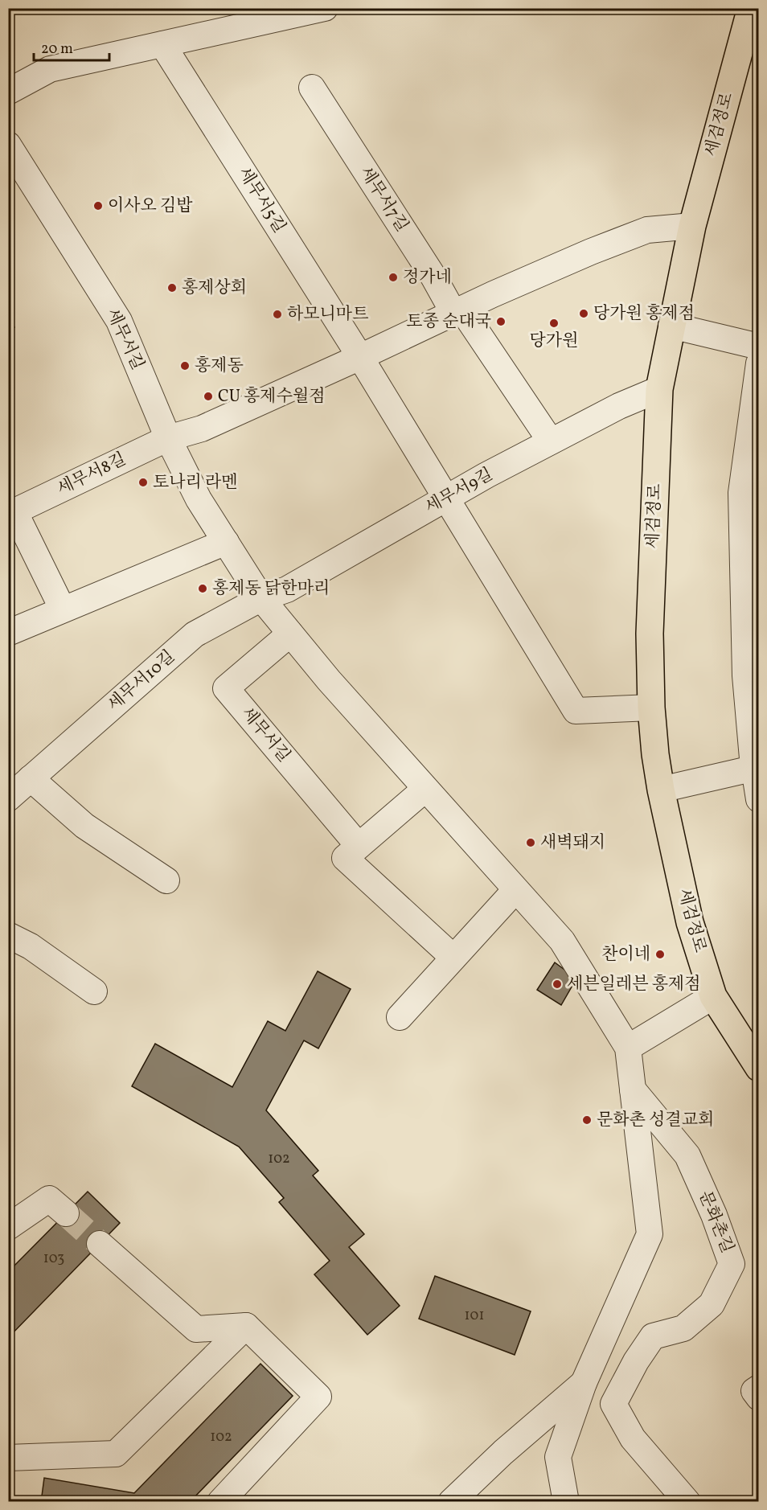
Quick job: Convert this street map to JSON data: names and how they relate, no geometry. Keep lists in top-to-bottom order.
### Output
{
  "streets": {
    "main road": ["세검정로"],
    "street": [
      "세무서7길",
      "세무서5길",
      "세무서길",
      "세무서8길",
      "세무서9길",
      "세무서10길",
      "문화촌길"
    ]
  },
  "crossings": [
    ["세검정로", "세무서9길"],
    ["세무서7길", "세무서9길"],
    ["세무서길", "세무서8길"],
    ["세무서길", "세무서9길"],
    ["세무서길", "세무서10길"],
    ["세무서9길", "세무서10길"]
  ],
  "places": [
    "이사오 김밥",
    "정가네",
    "홍제상회",
    "당가원 홍제점",
    "하모니마트",
    "토종 순대국",
    "당가원",
    "홍제동",
    "CU 홍제수월점",
    "토나리 라멘",
    "홍제동 닭한마리",
    "새벽돼지",
    "찬이네",
    "세븐일레븐 홍제점",
    "문화촌 성결교회"
  ],
  "house_numbers": [
    "102",
    "103",
    "101",
    "102"
  ],
  "scale_bar": "20 m"
}
